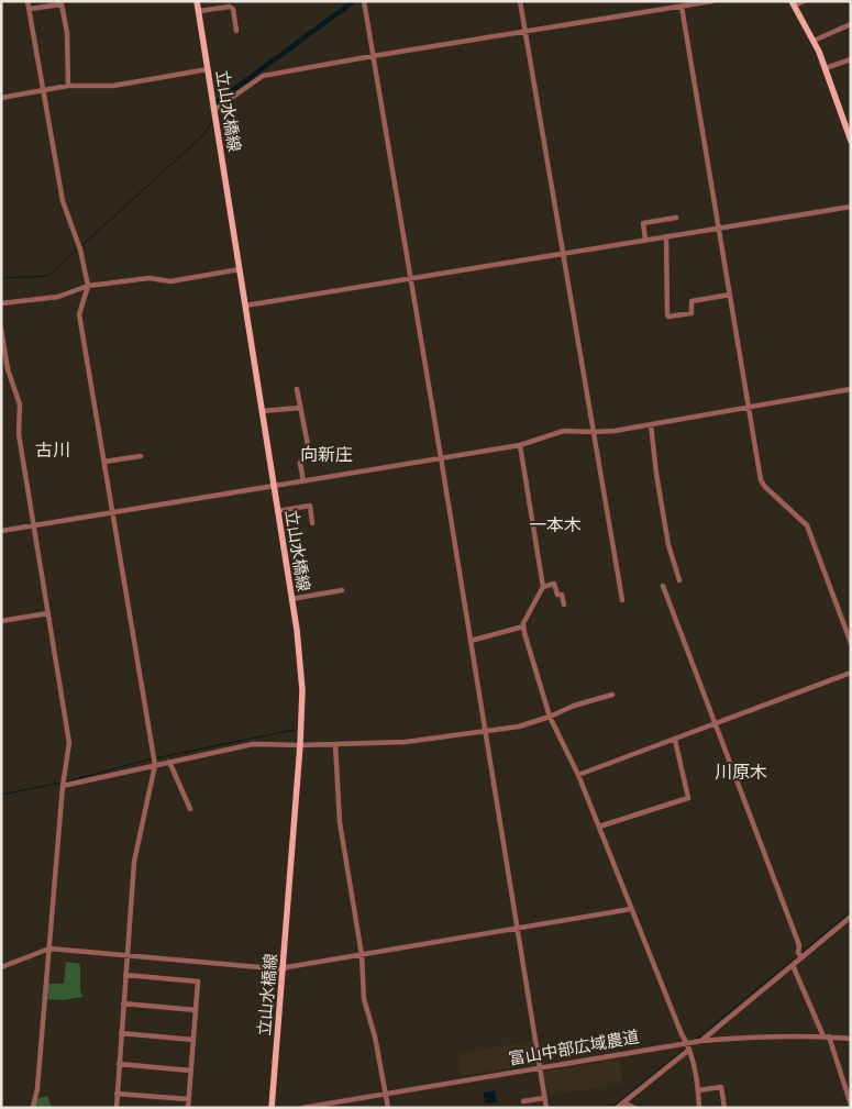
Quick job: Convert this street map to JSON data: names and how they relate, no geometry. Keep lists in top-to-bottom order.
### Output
{
  "streets": {
    "main road": ["立山水橋線"],
    "street": ["富山中部広域農道"]
  },
  "districts": [
    "古川",
    "向新庄",
    "一本木",
    "川原木"
  ]
}
